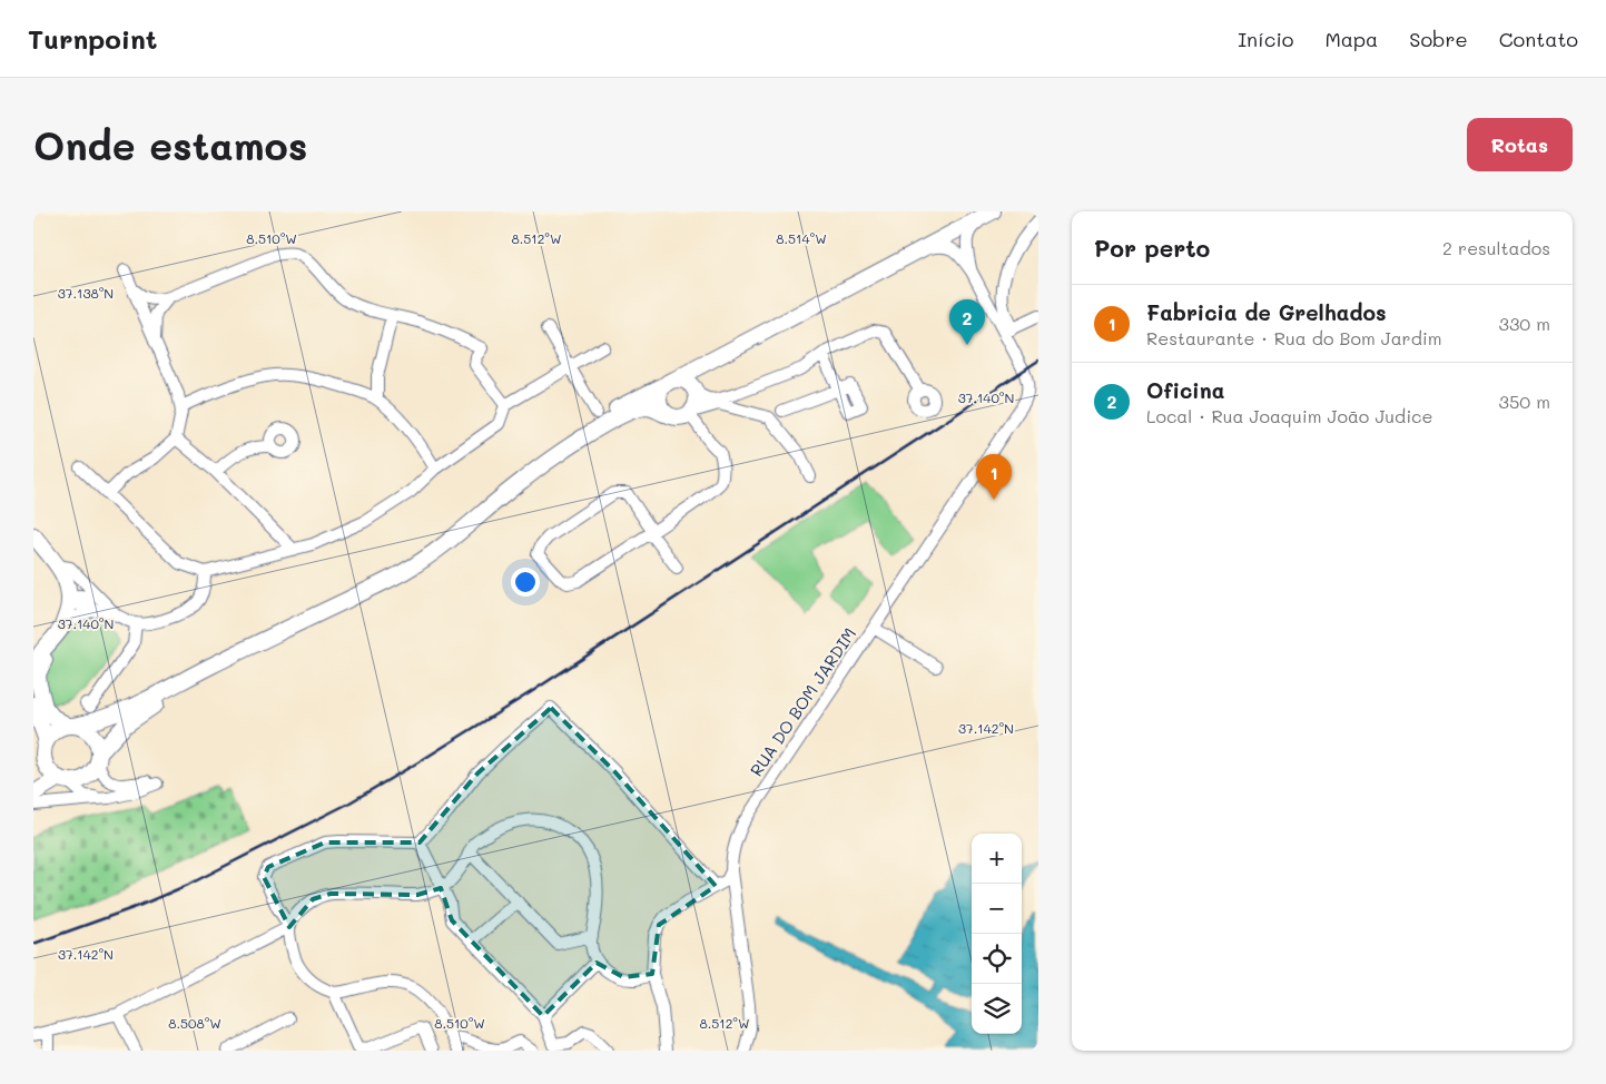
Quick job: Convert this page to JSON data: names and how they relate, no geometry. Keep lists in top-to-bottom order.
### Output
{
  "streets": {
    "street": ["RUA DO BOM JARDIM"]
  },
  "page": {
    "header": "Turnpoint",
    "nav": [
      "Início",
      "Mapa",
      "Sobre",
      "Contato"
    ],
    "buttons": "Rotas",
    "title": "Onde estamos",
    "heading": ["Por perto", "2 resultados"],
    "list": [
      {
        "mark": "1",
        "name": "Fabricia de Grelhados",
        "note": "Restaurante · Rua do Bom Jardim",
        "value": "330 m"
      },
      {
        "mark": "2",
        "name": "Oficina",
        "note": "Local · Rua Joaquim João Judice",
        "value": "350 m"
      }
    ],
    "pins": ["2", "1"],
    "map_buttons": ["+", "−"]
  },
  "coordinates": [
    "8.510°W",
    "8.512°W",
    "8.514°W",
    "37.138°N",
    "37.140°N",
    "37.142°N",
    "8.508°W"
  ]
}
